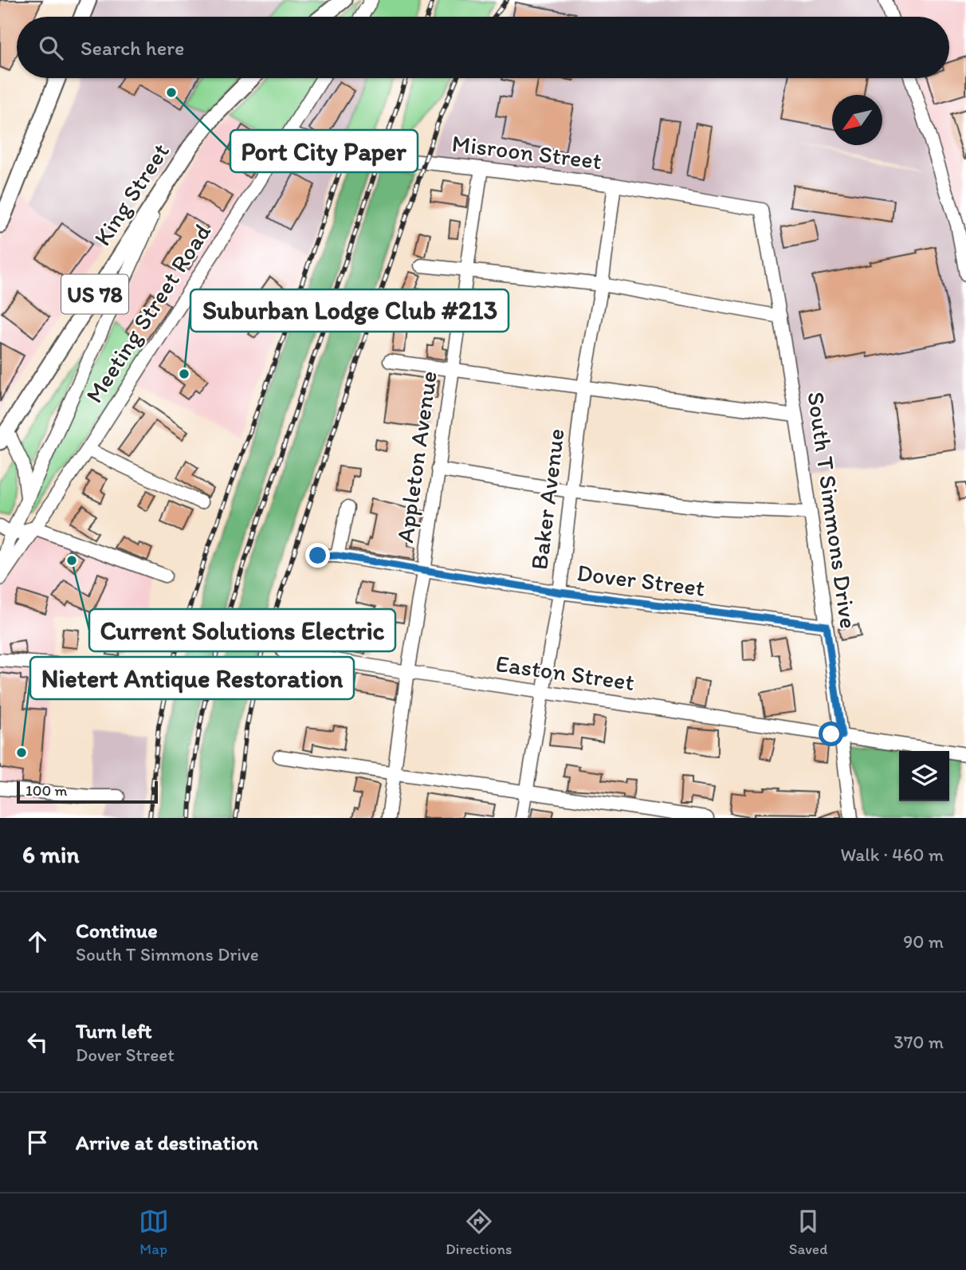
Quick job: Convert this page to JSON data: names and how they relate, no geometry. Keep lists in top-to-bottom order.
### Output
{
  "streets": {
    "main road": ["King Street", "US 78"],
    "street": [
      "Misroon Street",
      "Meeting Street Road",
      "Appleton Avenue",
      "Baker Avenue",
      "South T Simmons Drive",
      "Dover Street",
      "Easton Street"
    ]
  },
  "crossings": [
    ["Misroon Street", "Meeting Street Road"],
    ["Misroon Street", "Appleton Avenue"],
    ["Misroon Street", "Baker Avenue"],
    ["Misroon Street", "South T Simmons Drive"],
    ["King Street", "Meeting Street Road"],
    ["Appleton Avenue", "Dover Street"],
    ["Appleton Avenue", "Easton Street"],
    ["Baker Avenue", "Dover Street"],
    ["Baker Avenue", "Easton Street"],
    ["South T Simmons Drive", "Dover Street"],
    ["South T Simmons Drive", "Easton Street"]
  ],
  "places": [
    "Port City Paper",
    "Suburban Lodge Club #213",
    "Current Solutions Electric",
    "Nietert Antique Restoration"
  ],
  "scale_bar": "100 m",
  "north": "bottom left",
  "page": {
    "search": "Search here",
    "scale": "100 m",
    "heading": ["6 min", "Walk · 460 m"],
    "list": [
      ["Continue", "South T Simmons Drive", "90 m"],
      ["Turn left", "Dover Street", "370 m"],
      "Arrive at destination"
    ],
    "nav": ["Map", "Directions", "Saved"]
  }
}
